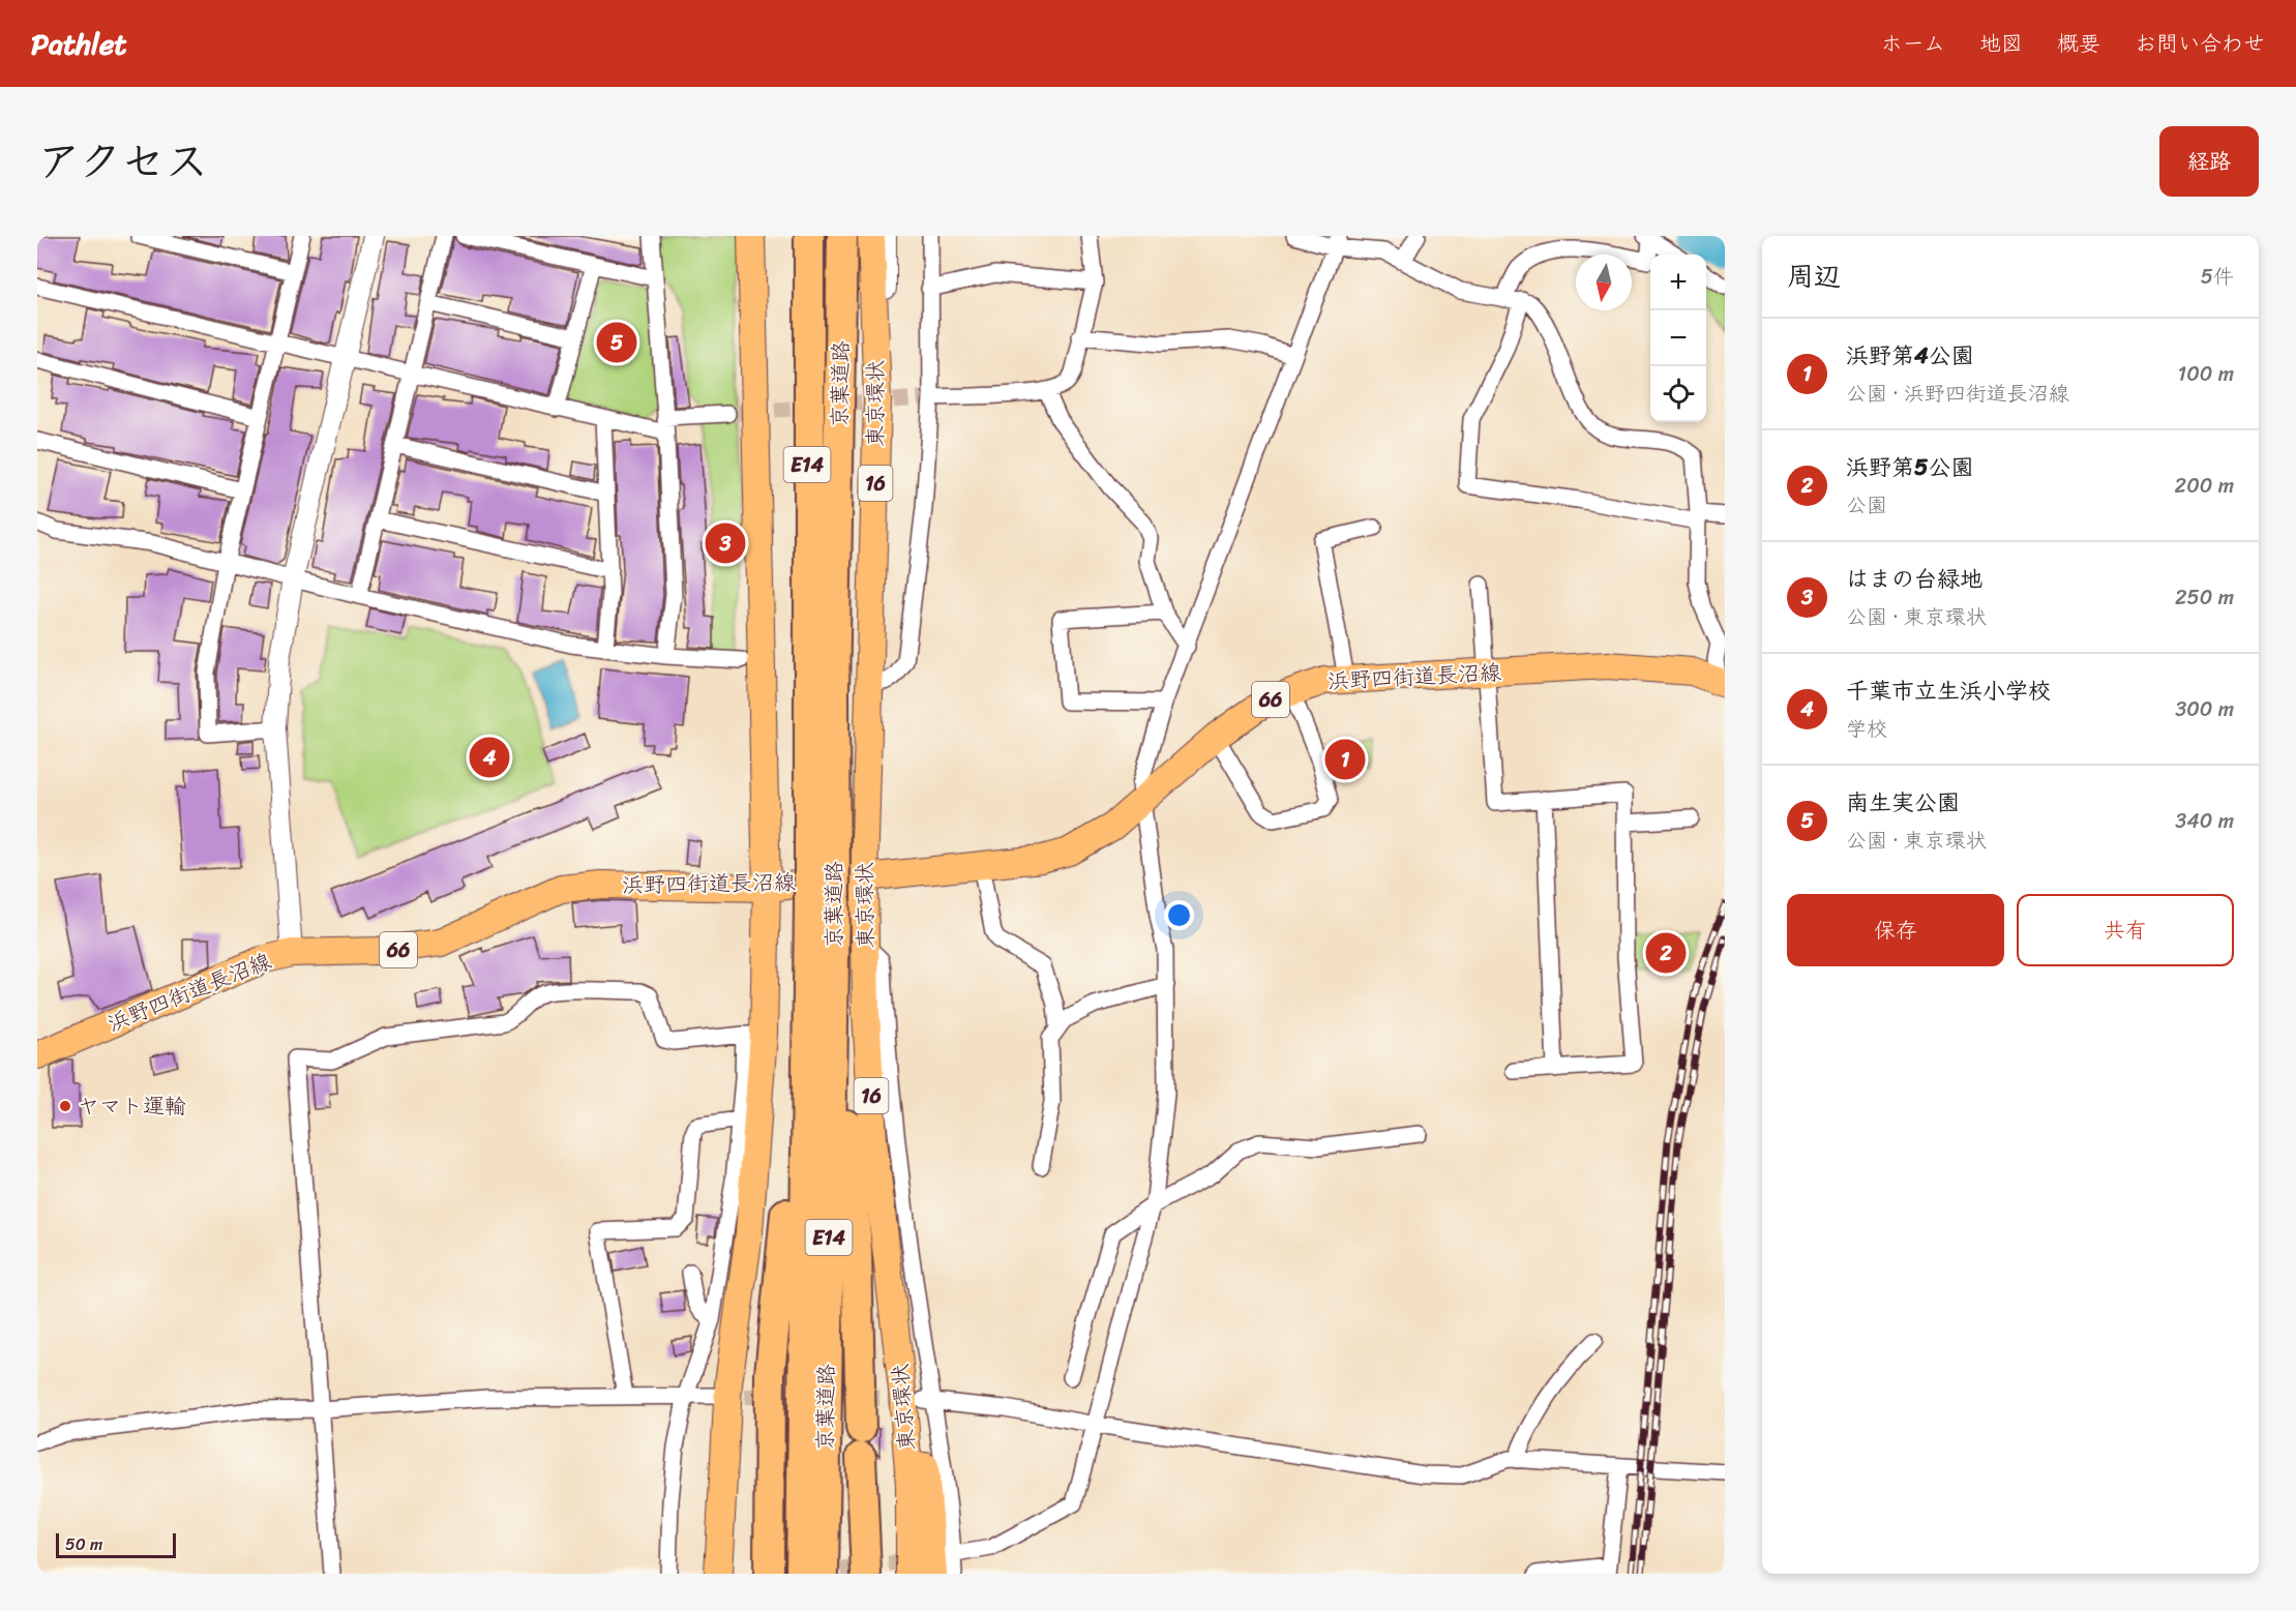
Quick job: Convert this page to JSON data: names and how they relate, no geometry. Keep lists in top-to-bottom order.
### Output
{
  "streets": {
    "highway": ["京葉道路", "E14"],
    "main road": [
      "東京環状",
      "16",
      "浜野四街道長沼線",
      "66"
    ]
  },
  "crossings": [
    ["東京環状", "浜野四街道長沼線"]
  ],
  "places": ["ヤマト運輸"],
  "scale_bar": "50 m",
  "north": "bottom",
  "page": {
    "header": "Pathlet",
    "nav": [
      "ホーム",
      "地図",
      "概要",
      "お問い合わせ"
    ],
    "title": "アクセス",
    "buttons": [
      "経路",
      ["保存", "共有"]
    ],
    "heading": ["周辺", "5件"],
    "map_buttons": ["+", "−"],
    "list": [
      {
        "mark": "1",
        "name": "浜野第4公園",
        "note": "公園 · 浜野四街道長沼線",
        "value": "100 m"
      },
      {
        "mark": "2",
        "name": "浜野第5公園",
        "note": "公園",
        "value": "200 m"
      },
      {
        "mark": "3",
        "name": "はまの台緑地",
        "note": "公園 · 東京環状",
        "value": "250 m"
      },
      {
        "mark": "4",
        "name": "千葉市立生浜小学校",
        "note": "学校",
        "value": "300 m"
      },
      {
        "mark": "5",
        "name": "南生実公園",
        "note": "公園 · 東京環状",
        "value": "340 m"
      }
    ],
    "pins": [
      "5",
      "3",
      "4",
      "1",
      "2"
    ],
    "scale": "50 m"
  }
}
